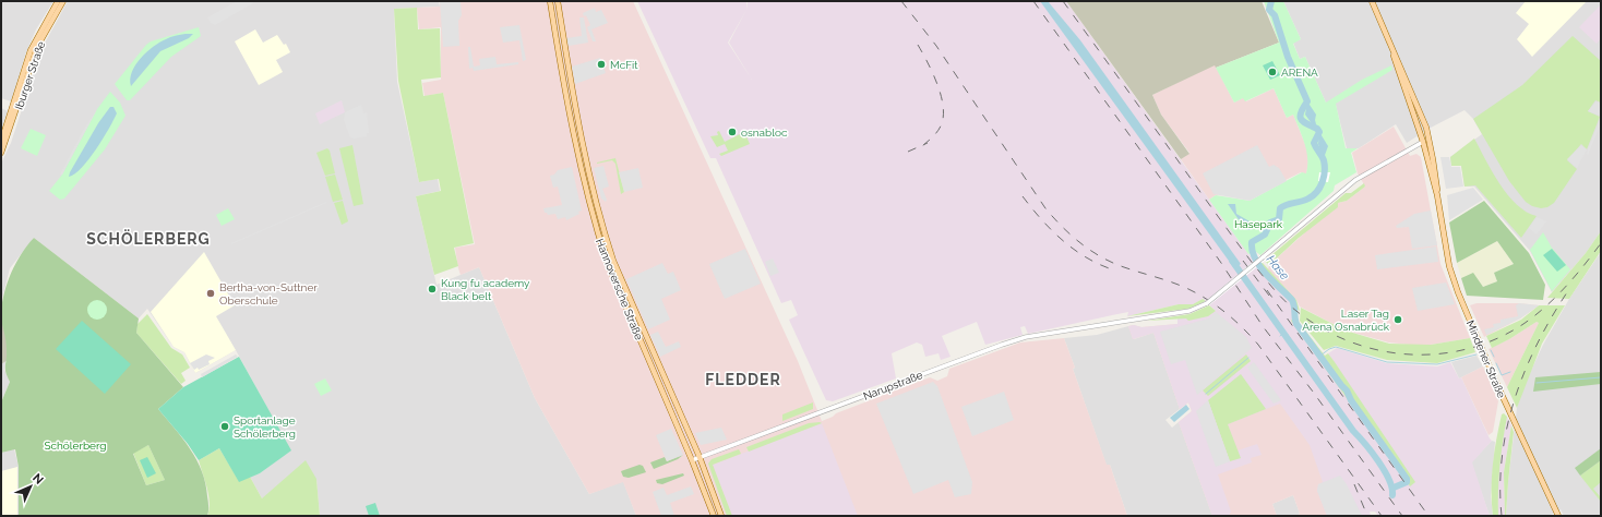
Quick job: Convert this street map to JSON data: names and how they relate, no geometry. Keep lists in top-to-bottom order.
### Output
{
  "streets": {
    "main road": ["Iburger Straße", "Hannoversche Straße", "Mindener Straße"],
    "street": ["Narupstraße"]
  },
  "crossings": [
    ["Hannoversche Straße", "Narupstraße"],
    ["Mindener Straße", "Narupstraße"]
  ],
  "districts": ["SCHÖLERBERG", "FLEDDER"],
  "water": ["Hase"],
  "parks": ["Hasepark", "Schölerberg"],
  "places": [
    "McFit",
    "ARENA",
    "osnabloc",
    "Kung fu academy Black belt",
    "Bertha-von-Suttner Oberschule",
    "Laser Tag Arena Osnabrück",
    "Sportanlage Schölerberg"
  ],
  "north": "top right"
}
